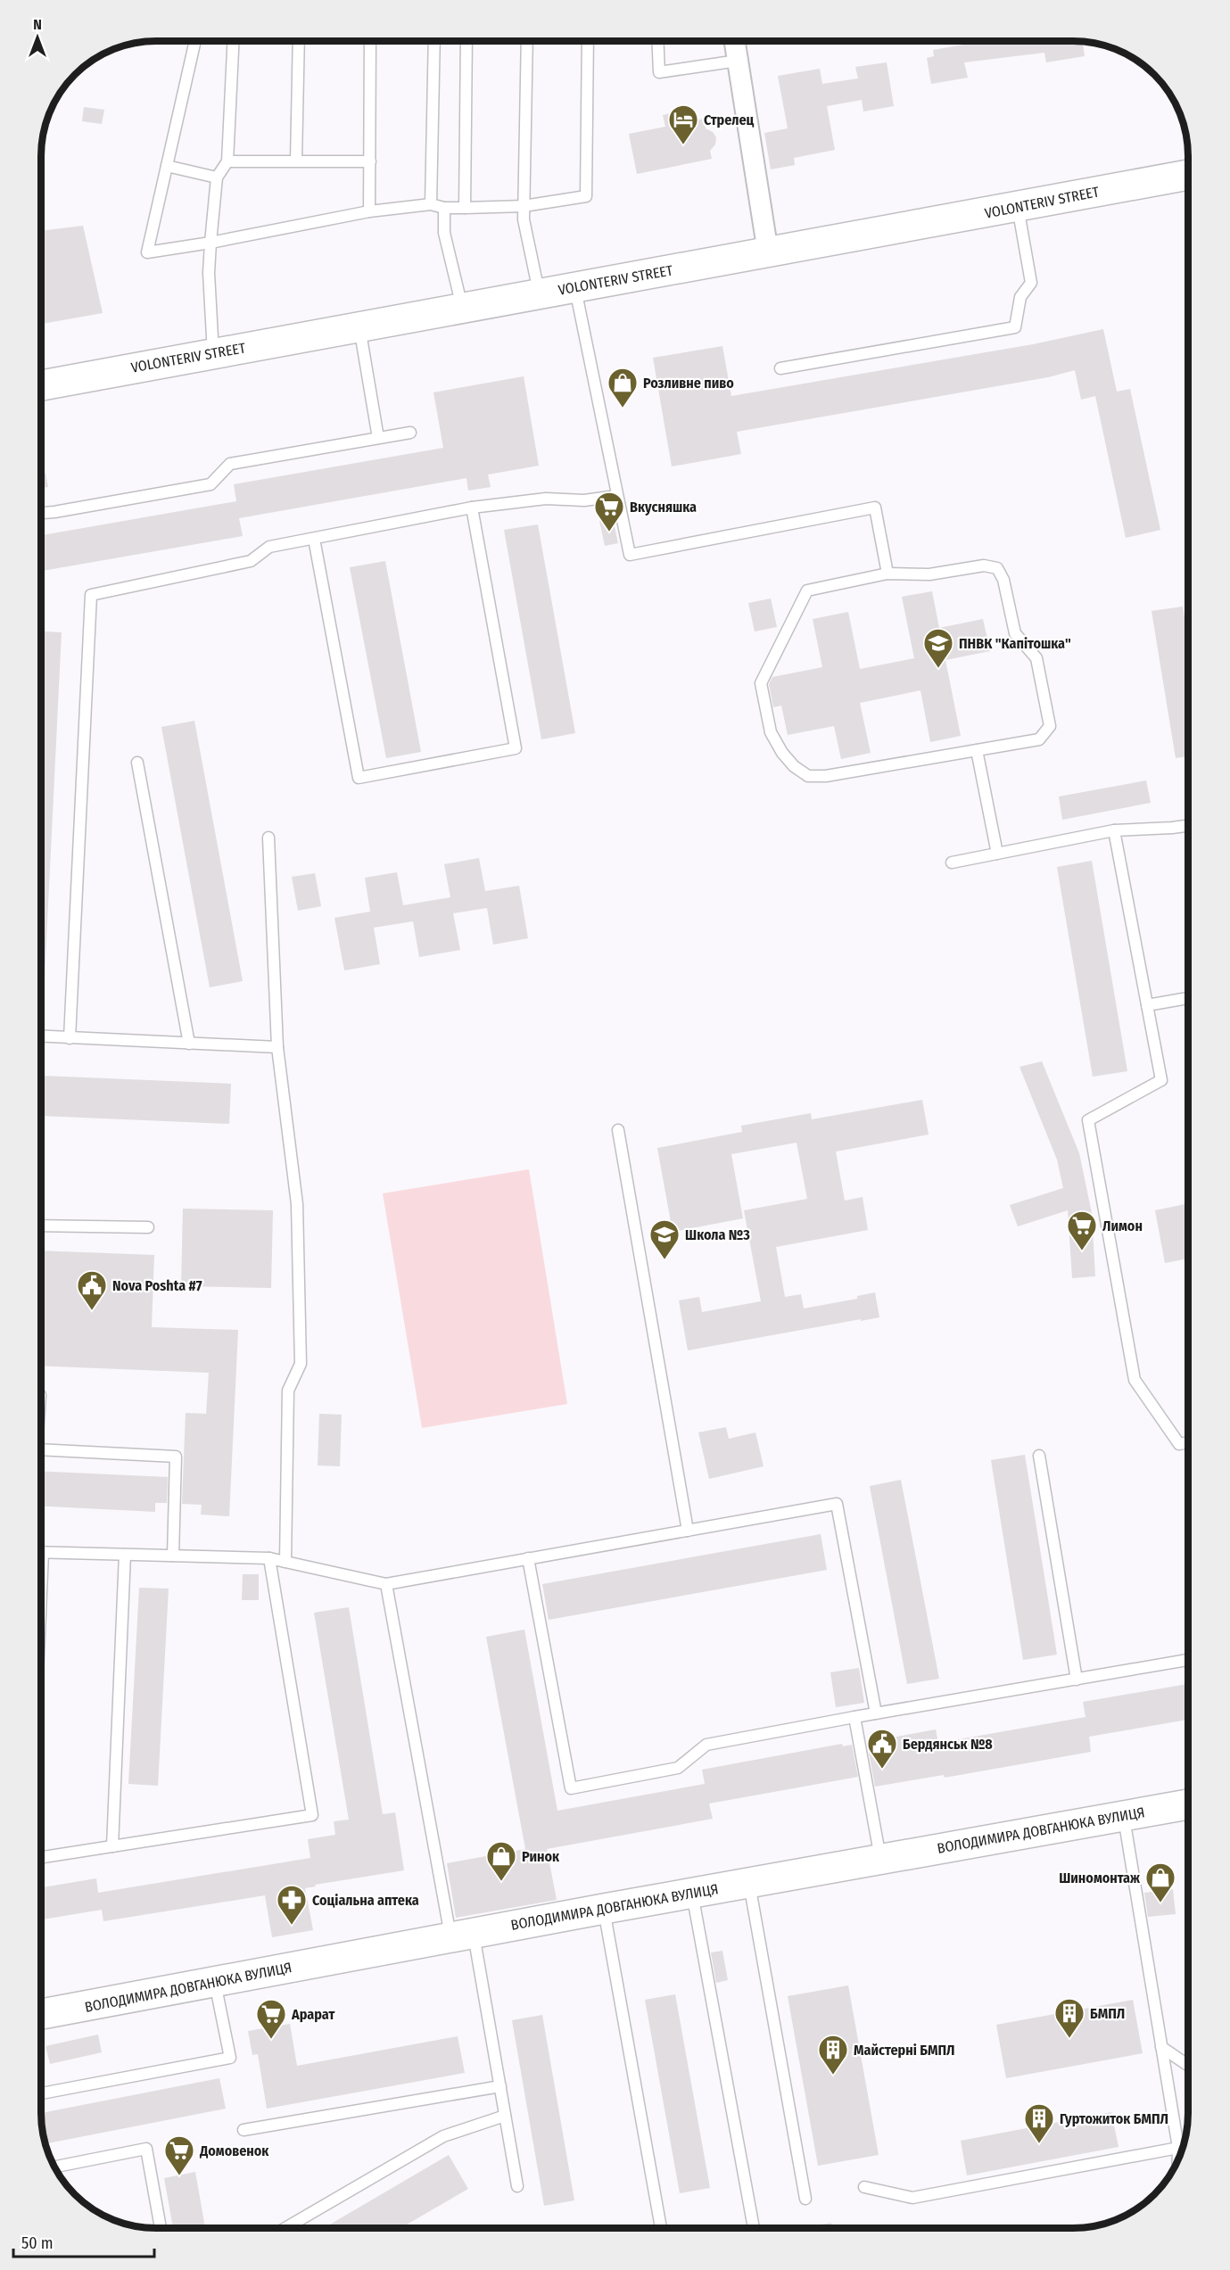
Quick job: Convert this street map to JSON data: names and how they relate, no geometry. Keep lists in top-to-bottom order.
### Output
{
  "streets": {
    "street": ["VOLONTERIV STREET", "ВОЛОДИМИРА ДОВГАНЮКА ВУЛИЦЯ"]
  },
  "places": {
    "hotel": ["Стрелец"],
    "shop": ["Розливне пиво", "Ринок", "Шиномонтаж"],
    "supermarket": [
      "Вкусняшка",
      "Лимон",
      "Арарат",
      "Домовенок"
    ],
    "school or university": ["ПНВК \"Капітошка\"", "Школа №3"],
    "public building": ["Nova Poshta #7", "Бердянськ №8"],
    "pharmacy": ["Соціальна аптека"],
    "building": ["БМПЛ", "Майстерні БМПЛ", "Гуртожиток БМПЛ"]
  },
  "scale_bar": "50 m",
  "north": "top"
}
